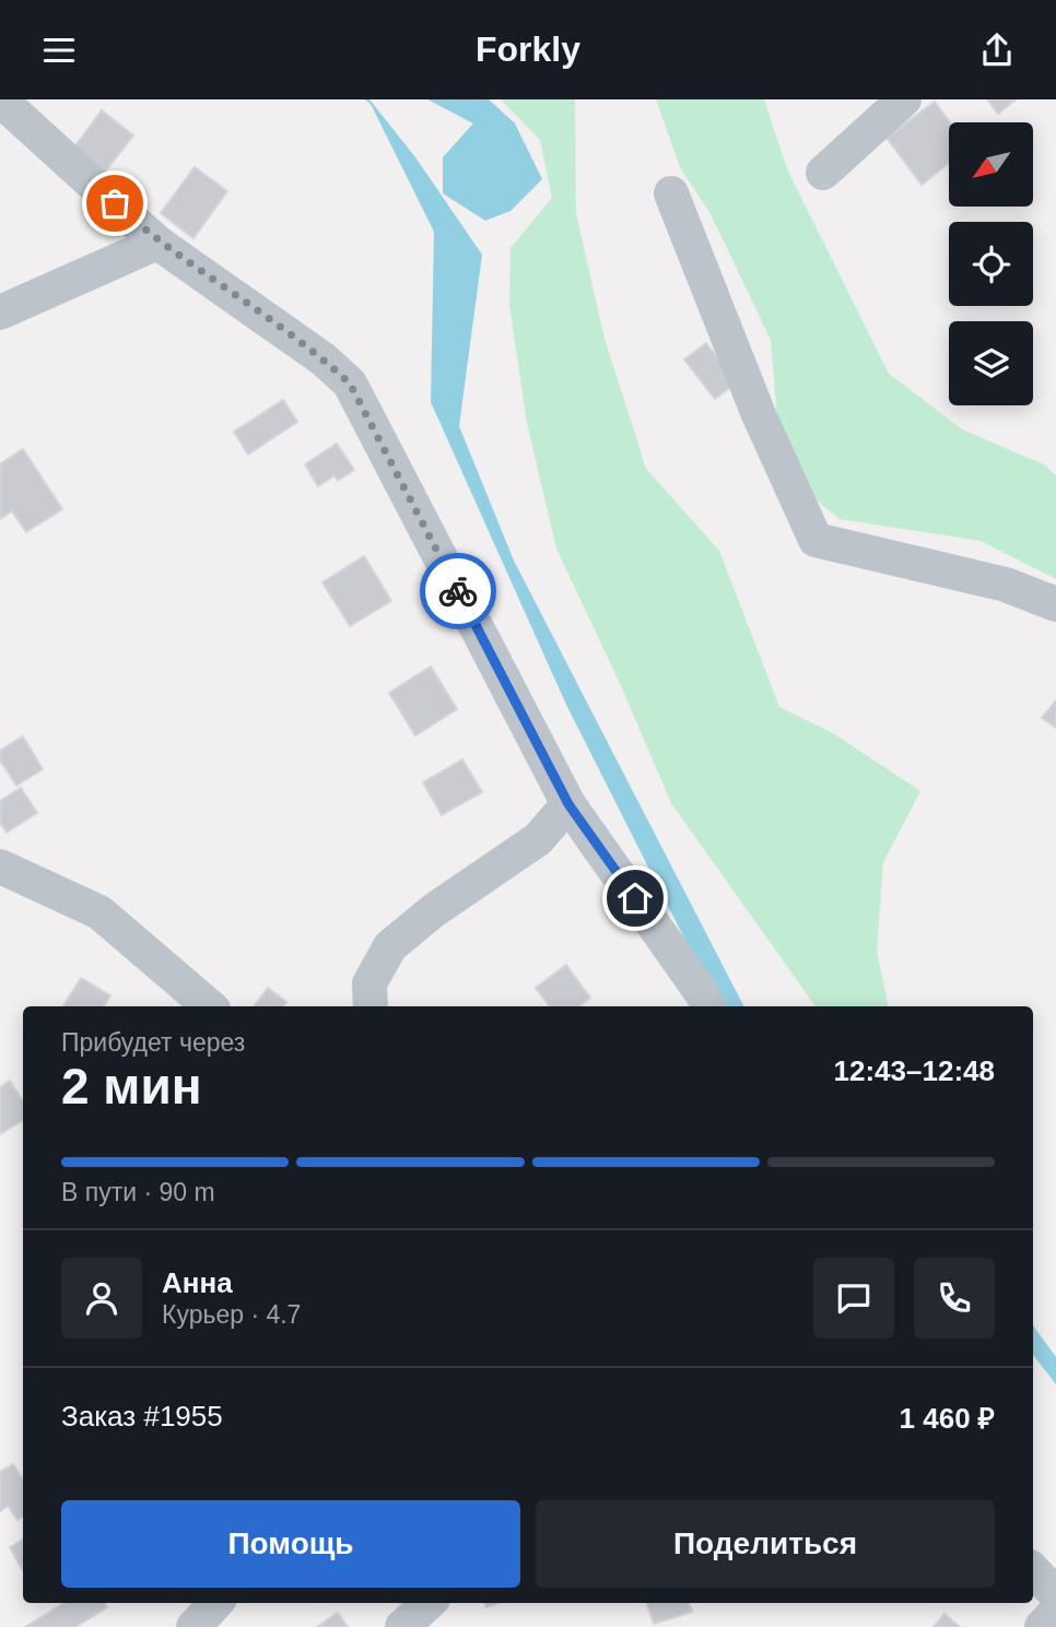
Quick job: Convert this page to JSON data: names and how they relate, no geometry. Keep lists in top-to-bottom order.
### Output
{
  "north": "bottom left",
  "page": {
    "header": "Forkly",
    "heading": ["2 мин", "Прибудет через", "12:43–12:48"],
    "panel": [
      "Анна",
      "Курьер · 4.7",
      "Заказ #1955",
      "1 460 ₽"
    ],
    "bar": "В пути · 90 m",
    "buttons": ["Помощь", "Поделиться"]
  }
}
